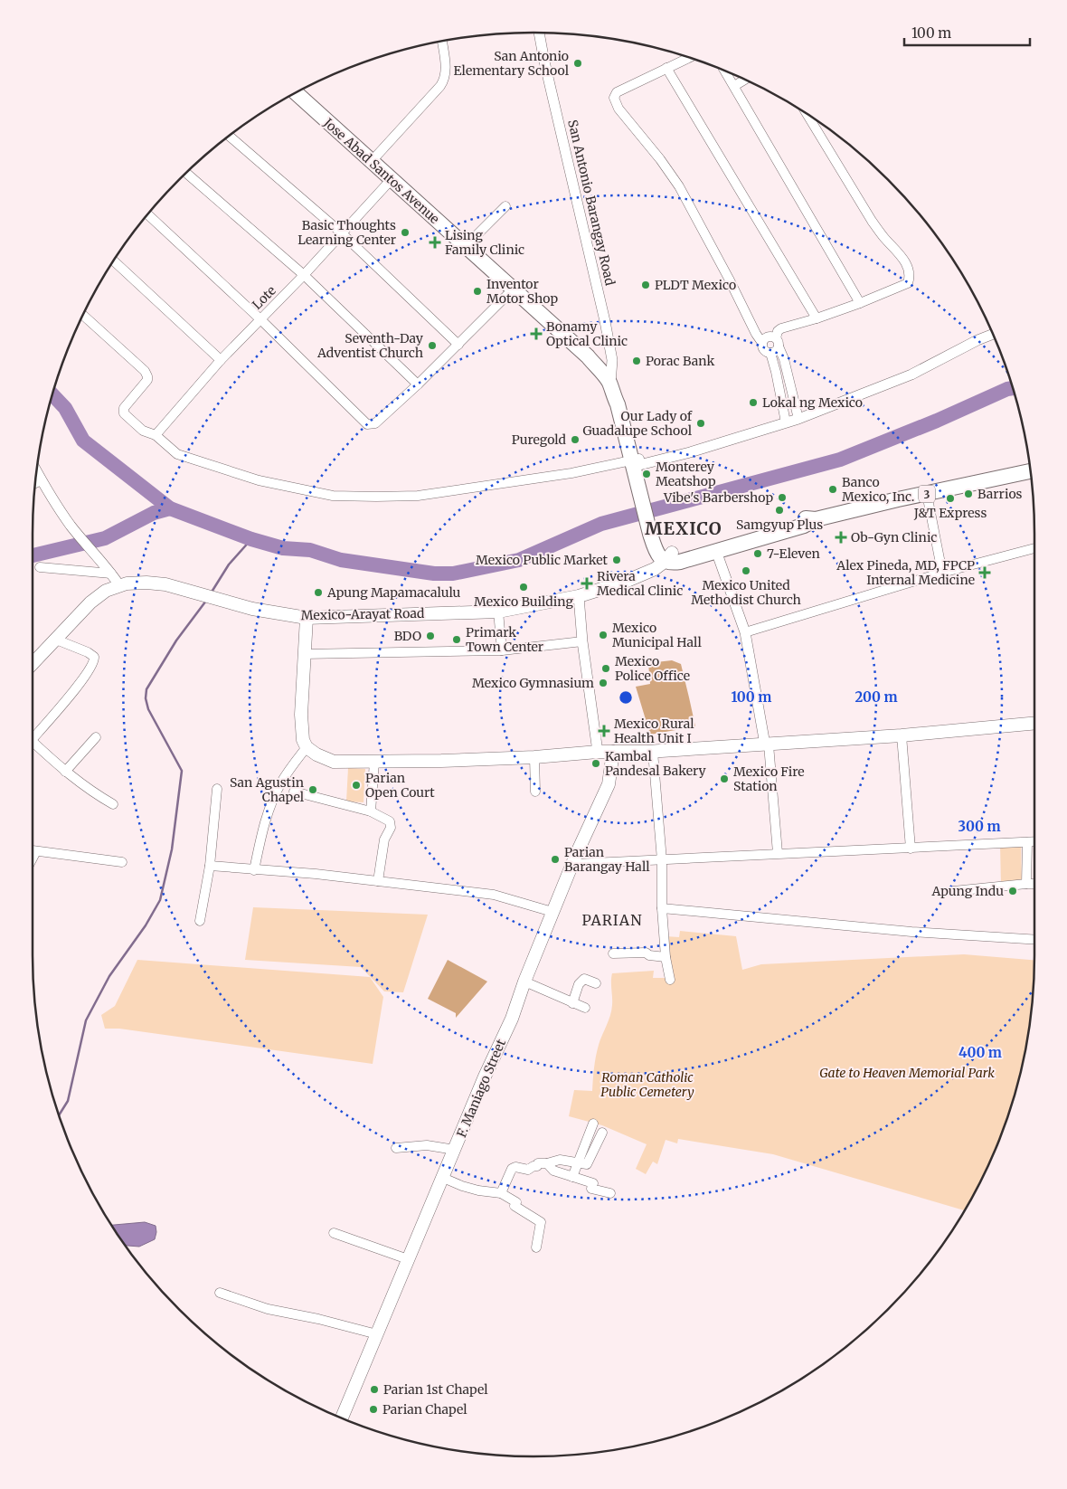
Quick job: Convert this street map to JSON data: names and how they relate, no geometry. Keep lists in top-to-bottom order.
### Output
{
  "streets": {
    "highway": ["Jose Abad Santos Avenue", "3"],
    "main road": ["Mexico-Arayat Road", "F. Maniago Street"],
    "street": ["San Antonio Barangay Road", "Lote"]
  },
  "crossings": [
    ["Jose Abad Santos Avenue", "San Antonio Barangay Road"],
    ["Jose Abad Santos Avenue", "Lote"],
    ["Jose Abad Santos Avenue", "3"],
    ["Jose Abad Santos Avenue", "Mexico-Arayat Road"],
    ["3", "Mexico-Arayat Road"]
  ],
  "districts": ["MEXICO", "PARIAN"],
  "parks": ["Gate to Heaven Memorial Park", "Roman Catholic Public Cemetery"],
  "places": {
    "other": [
      "San Antonio Elementary School",
      "Basic Thoughts Learning Center",
      "PLDT Mexico",
      "Inventor Motor Shop",
      "Seventh-Day Adventist Church",
      "Porac Bank",
      "Lokal ng Mexico",
      "Our Lady of Guadalupe School",
      "Puregold",
      "Monterey Meatshop",
      "Banco Mexico, Inc.",
      "Barrios",
      "Vibe's Barbershop",
      "J&T Express",
      "Samgyup Plus",
      "7-Eleven",
      "Mexico Public Market",
      "Mexico United Methodist Church",
      "Mexico Building",
      "Apung Mapamacalulu",
      "Mexico Municipal Hall",
      "BDO",
      "Primark Town Center",
      "Mexico Police Office",
      "Mexico Gymnasium",
      "Kambal Pandesal Bakery",
      "Mexico Fire Station",
      "Parian Open Court",
      "San Agustin Chapel",
      "Parian Barangay Hall",
      "Apung Indu",
      "Parian 1st Chapel",
      "Parian Chapel"
    ],
    "health": [
      "Lising Family Clinic",
      "Bonamy Optical Clinic",
      "Ob-Gyn Clinic",
      "Alex Pineda, MD, FPCP Internal Medicine",
      "Rivera Medical Clinic",
      "Mexico Rural Health Unit I"
    ]
  },
  "scale_bar": "100 m",
  "rings": [
    "100 m",
    "200 m",
    "300 m",
    "400 m"
  ]
}
